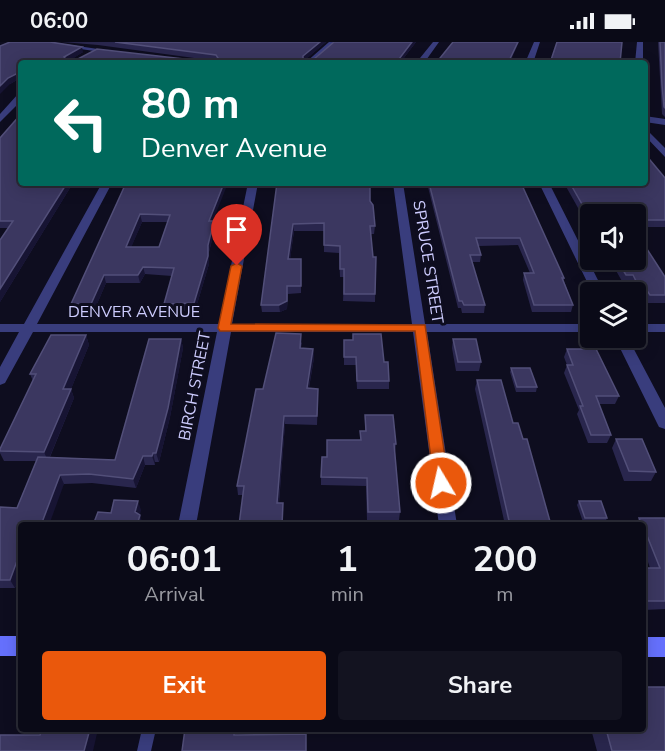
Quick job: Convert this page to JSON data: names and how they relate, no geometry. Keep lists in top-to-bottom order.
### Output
{
  "streets": {
    "street": ["SPRUCE STREET", "DENVER AVENUE", "BIRCH STREET"]
  },
  "crossings": [
    ["SPRUCE STREET", "DENVER AVENUE"],
    ["DENVER AVENUE", "BIRCH STREET"]
  ],
  "page": {
    "status": "06:00",
    "turn": ["80 m", "Denver Avenue"],
    "eta": [
      "06:01",
      "Arrival",
      "1",
      "min",
      "200",
      "m"
    ],
    "buttons": ["Exit", "Share"]
  }
}
